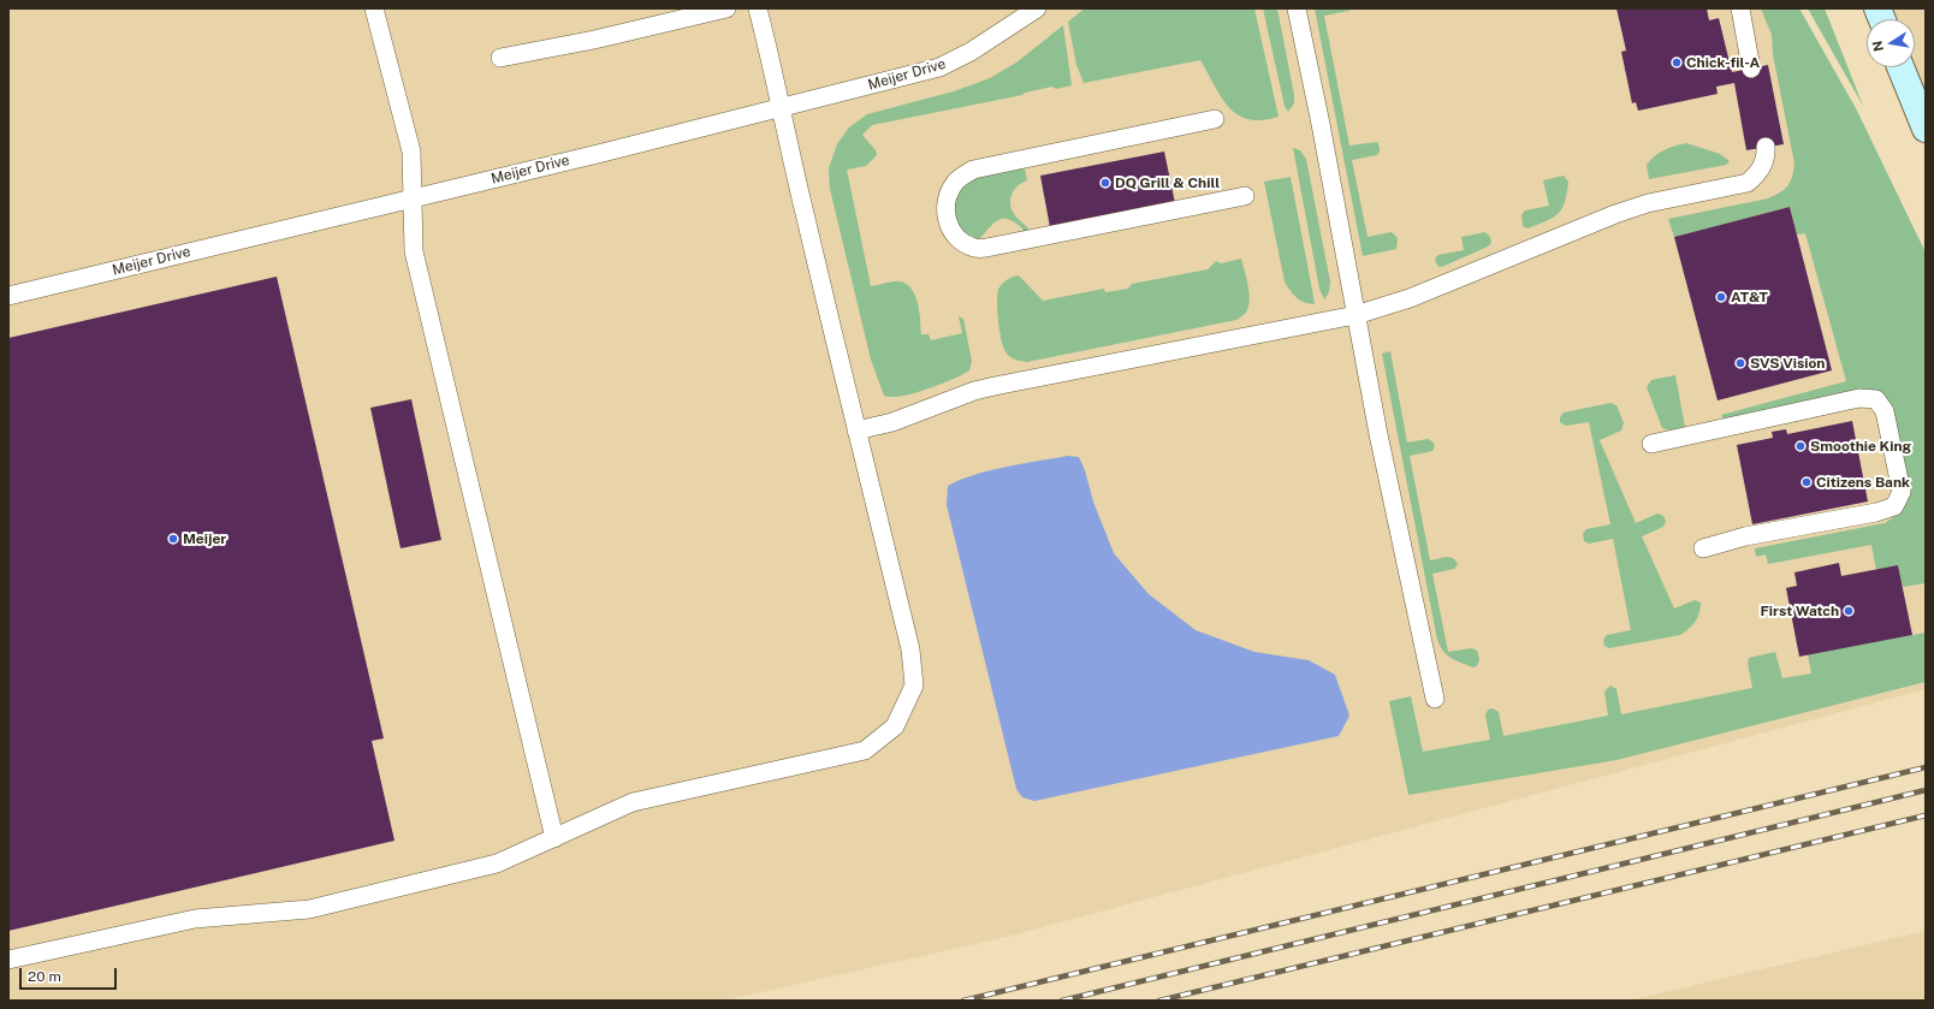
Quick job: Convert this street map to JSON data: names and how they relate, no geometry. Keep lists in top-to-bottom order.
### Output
{
  "streets": {
    "lane": ["Meijer Drive"]
  },
  "places": [
    "Chick-fil-A",
    "DQ Grill & Chill",
    "AT&T",
    "SVS Vision",
    "Smoothie King",
    "Citizens Bank",
    "Meijer",
    "First Watch"
  ],
  "scale_bar": "20 m",
  "north": "left"
}
